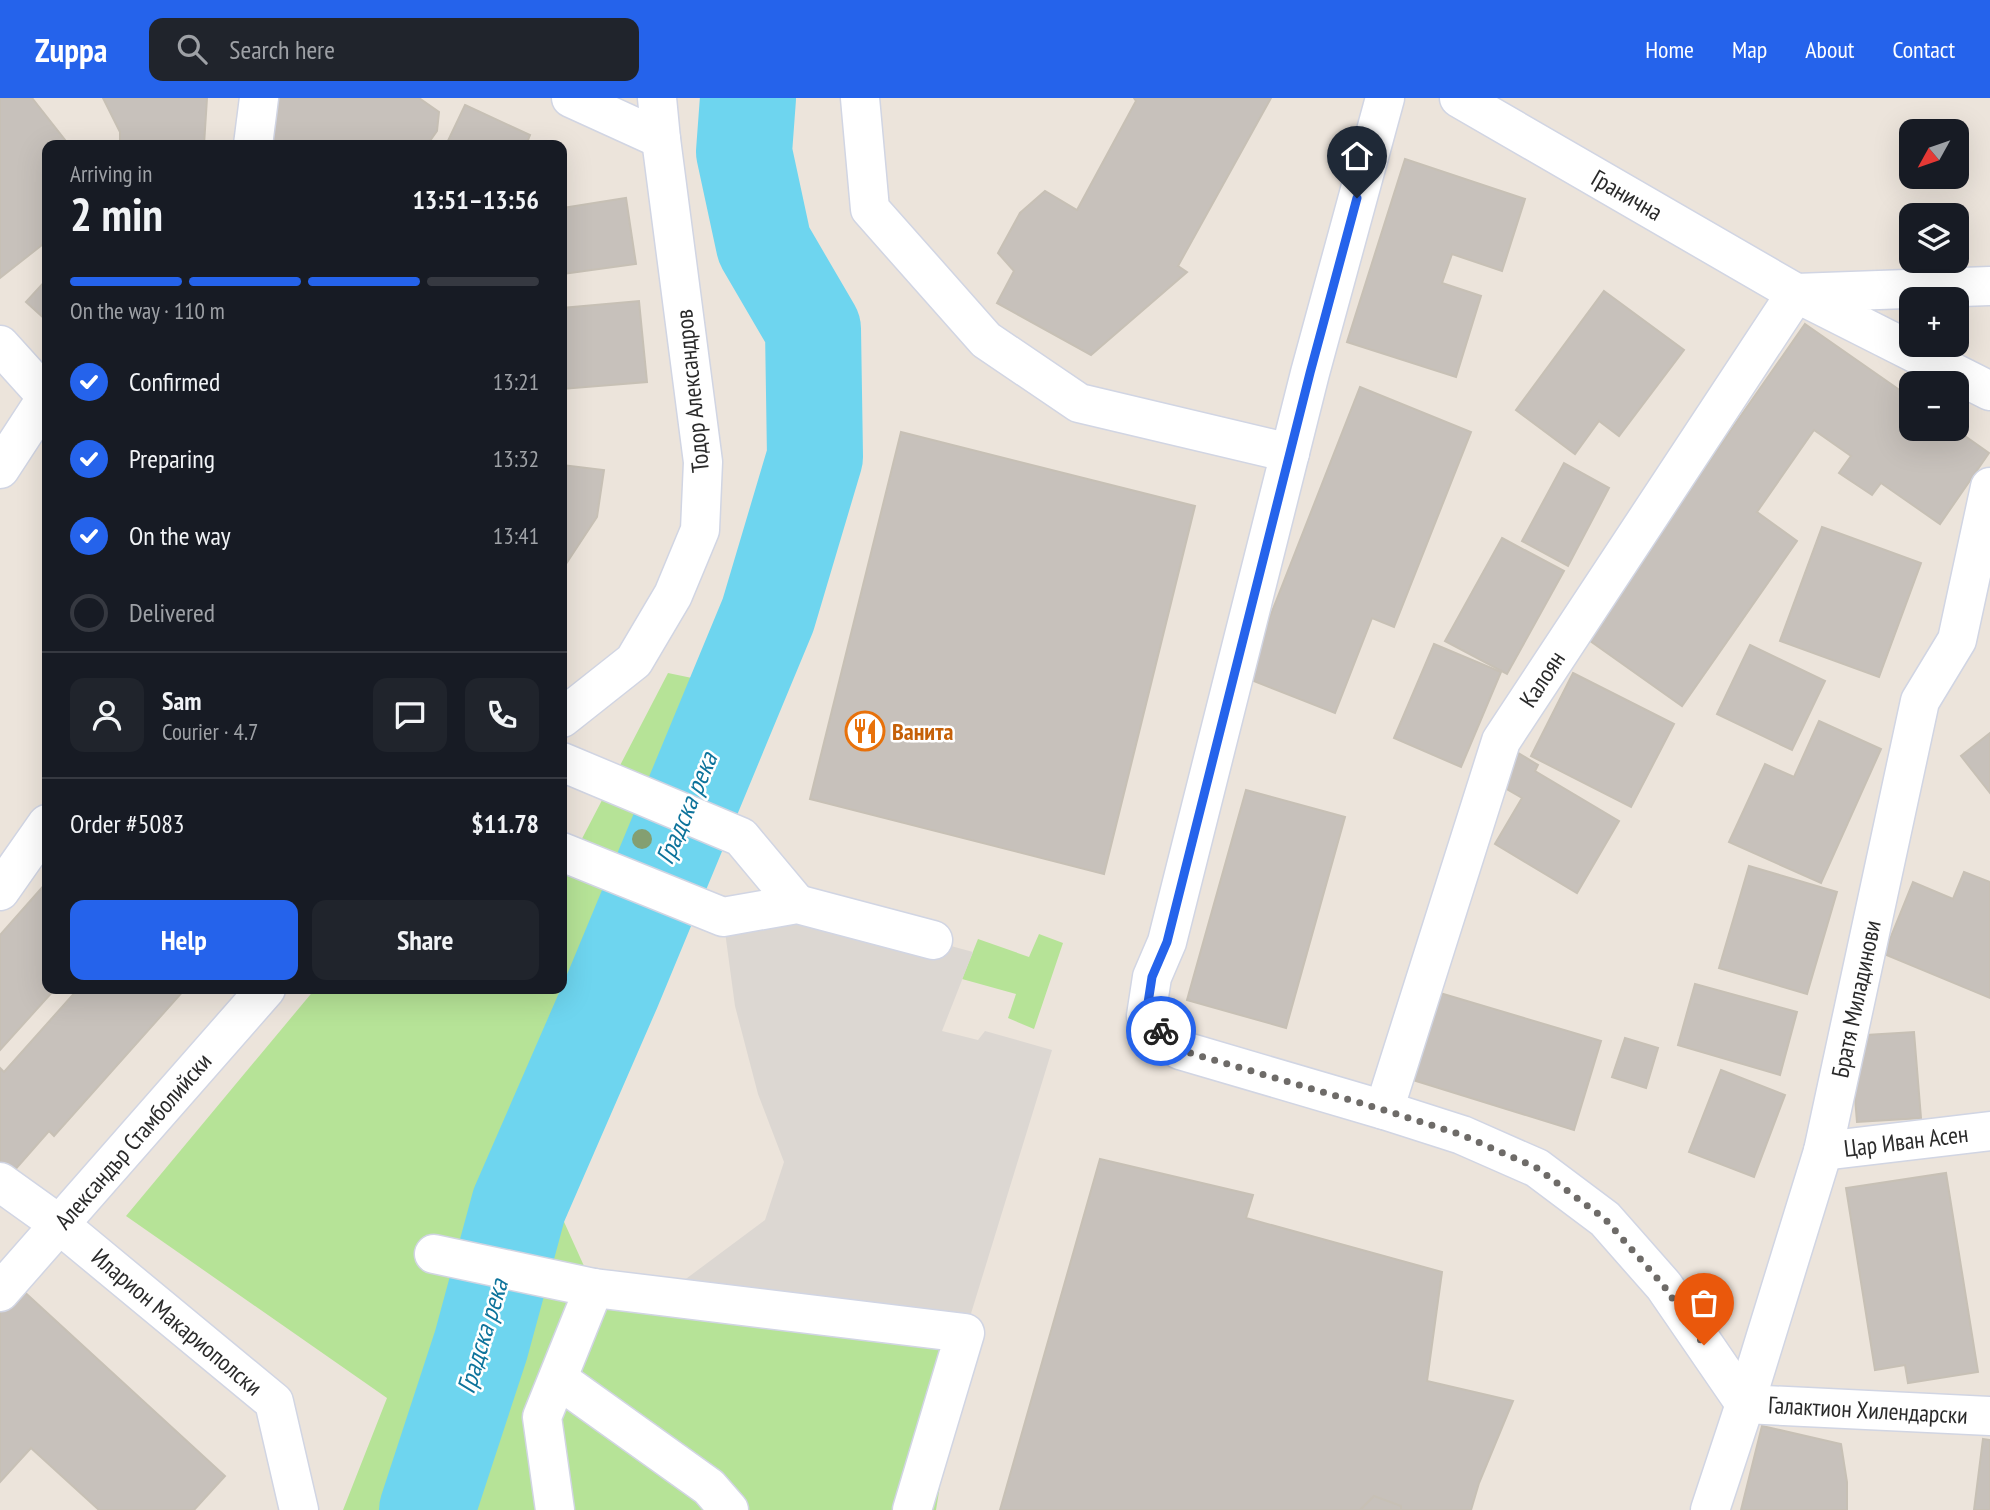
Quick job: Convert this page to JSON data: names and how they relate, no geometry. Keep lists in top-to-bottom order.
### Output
{
  "streets": {
    "street": [
      "Гранична",
      "Тодор Александров",
      "Калоян",
      "Братя Миладинови",
      "Александър Стамболийски",
      "Цар Иван Асен",
      "Иларион Макариополски",
      "Галактион Хилендарски"
    ]
  },
  "crossings": [
    ["Гранична", "Калоян"],
    ["Братя Миладинови", "Цар Иван Асен"],
    ["Братя Миладинови", "Галактион Хилендарски"],
    ["Александър Стамболийски", "Иларион Макариополски"]
  ],
  "water": ["Градска река"],
  "places": {
    "restaurant": ["Ванита"]
  },
  "north": "bottom left",
  "page": {
    "header": "Zuppa",
    "search": "Search here",
    "nav": [
      "Home",
      "Map",
      "About",
      "Contact"
    ],
    "map_buttons": ["+", "−"],
    "heading": ["2 min", "Arriving in", "13:51–13:56"],
    "panel": [
      "Sam",
      "Courier · 4.7",
      "Order #5083",
      "$11.78"
    ],
    "bar": "On the way · 110 m",
    "list": [
      ["Confirmed", "13:21"],
      ["Preparing", "13:32"],
      ["On the way", "13:41"],
      "Delivered"
    ],
    "buttons": ["Help", "Share"]
  }
}
